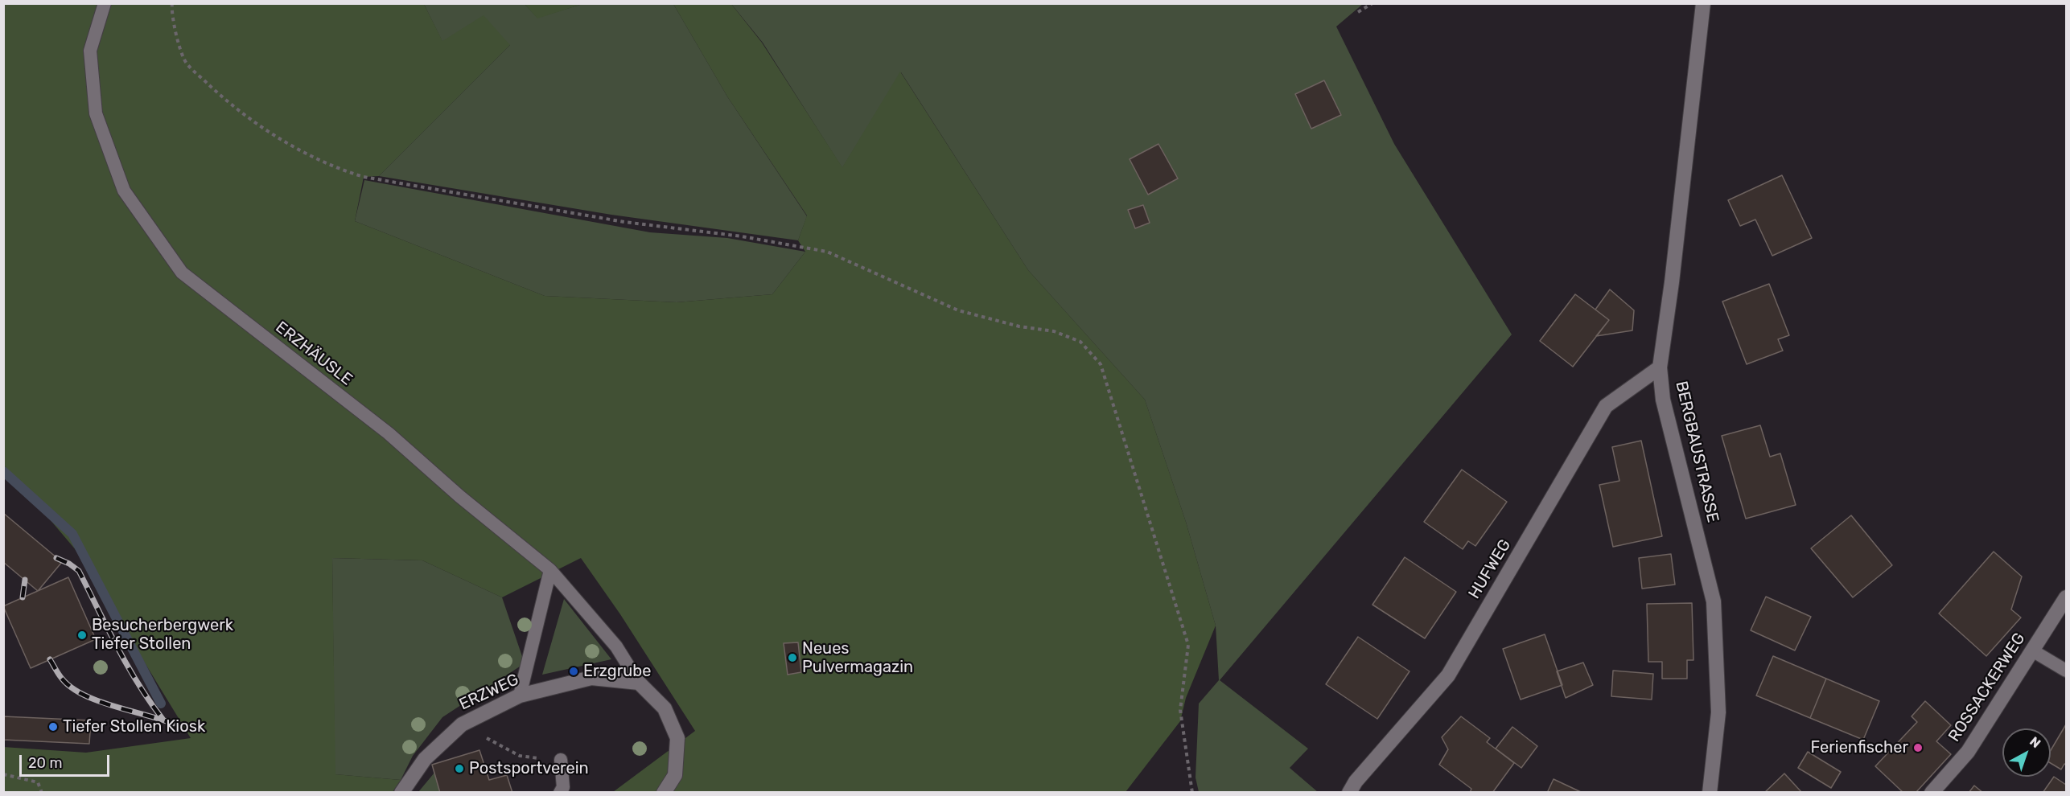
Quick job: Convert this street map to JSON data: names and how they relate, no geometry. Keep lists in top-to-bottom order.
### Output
{
  "streets": {
    "street": [
      "BERGBAUSTRASSE",
      "HUFWEG",
      "ROSSACKERWEG",
      "ERZWEG"
    ],
    "lane": ["ERZHÄUSLE"]
  },
  "crossings": [
    ["ERZHÄUSLE", "ERZWEG"],
    ["BERGBAUSTRASSE", "HUFWEG"]
  ],
  "places": [
    "Besucherbergwerk Tiefer Stollen",
    "Neues Pulvermagazin",
    "Erzgrube",
    "Tiefer Stollen Kiosk",
    "Ferienfischer",
    "Postsportverein"
  ],
  "scale_bar": "20 m",
  "north": "top right"
}
